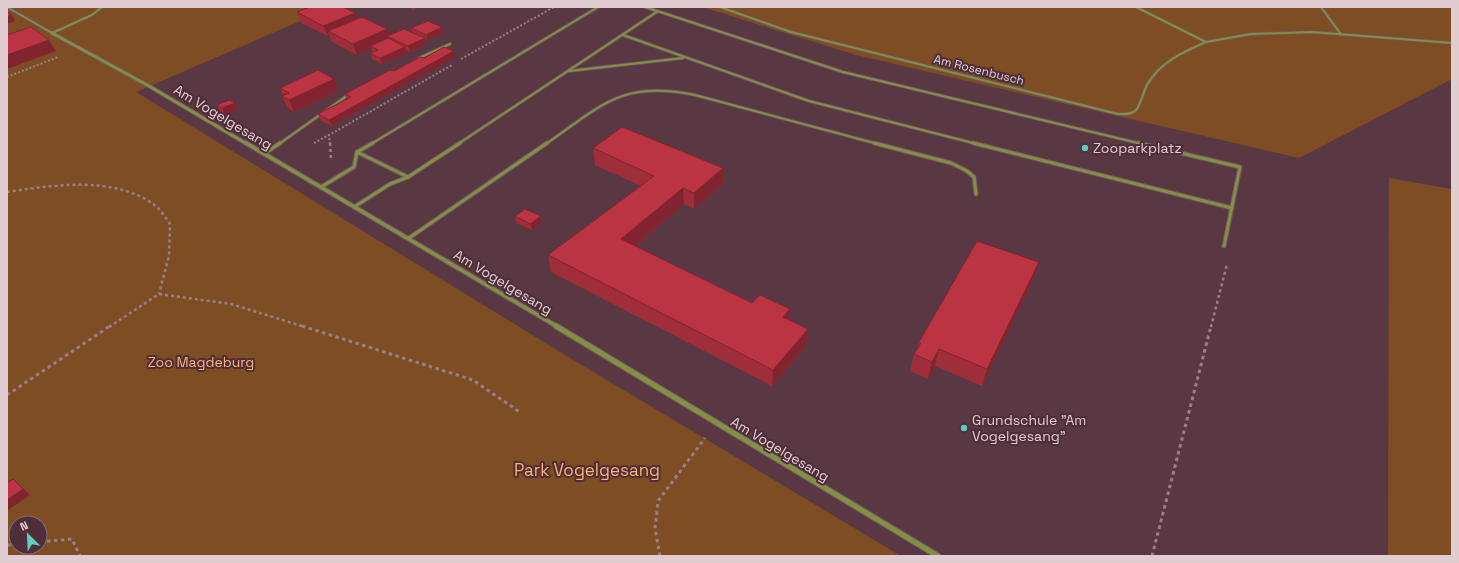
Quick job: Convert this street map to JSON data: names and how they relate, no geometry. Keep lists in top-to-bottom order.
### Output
{
  "streets": {
    "street": ["Am Vogelgesang"],
    "lane": ["Am Rosenbusch"]
  },
  "parks": ["Zoo Magdeburg", "Park Vogelgesang"],
  "places": ["Zooparkplatz", "Grundschule \"Am Vogelgesang\""],
  "north": "top left"
}
